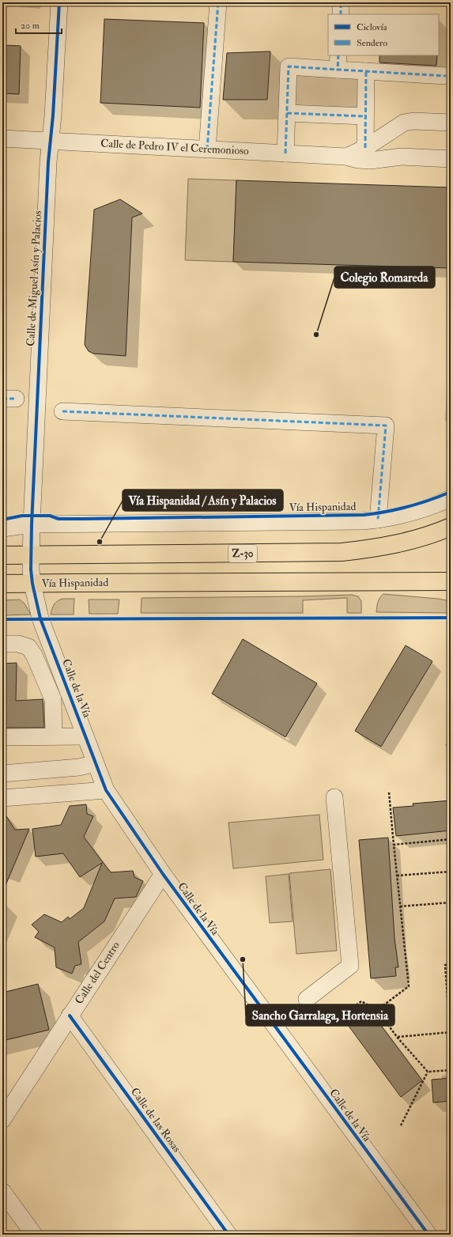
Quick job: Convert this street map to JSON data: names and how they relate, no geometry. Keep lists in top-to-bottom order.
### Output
{
  "streets": {
    "highway": ["Vía Hispanidad", "Z-30"],
    "street": [
      "Calle de Pedro IV el Ceremonioso",
      "Calle de Miguel Asín y Palacios",
      "Calle de la Vía",
      "Calle del Centro",
      "Calle de las Rosas"
    ]
  },
  "crossings": [
    ["Calle de Pedro IV el Ceremonioso", "Calle de Miguel Asín y Palacios"],
    ["Calle de Miguel Asín y Palacios", "Vía Hispanidad"],
    ["Calle de Miguel Asín y Palacios", "Z-30"],
    ["Calle de Miguel Asín y Palacios", "Calle de la Vía"],
    ["Vía Hispanidad", "Calle de la Vía"],
    ["Z-30", "Calle de la Vía"],
    ["Calle de la Vía", "Calle del Centro"],
    ["Calle del Centro", "Calle de las Rosas"]
  ],
  "places": ["Colegio Romareda", "Vía Hispanidad / Asín y Palacios", "Sancho Garralaga, Hortensia"],
  "legend": ["Ciclovía", "Sendero"],
  "scale_bar": "20 m"
}
